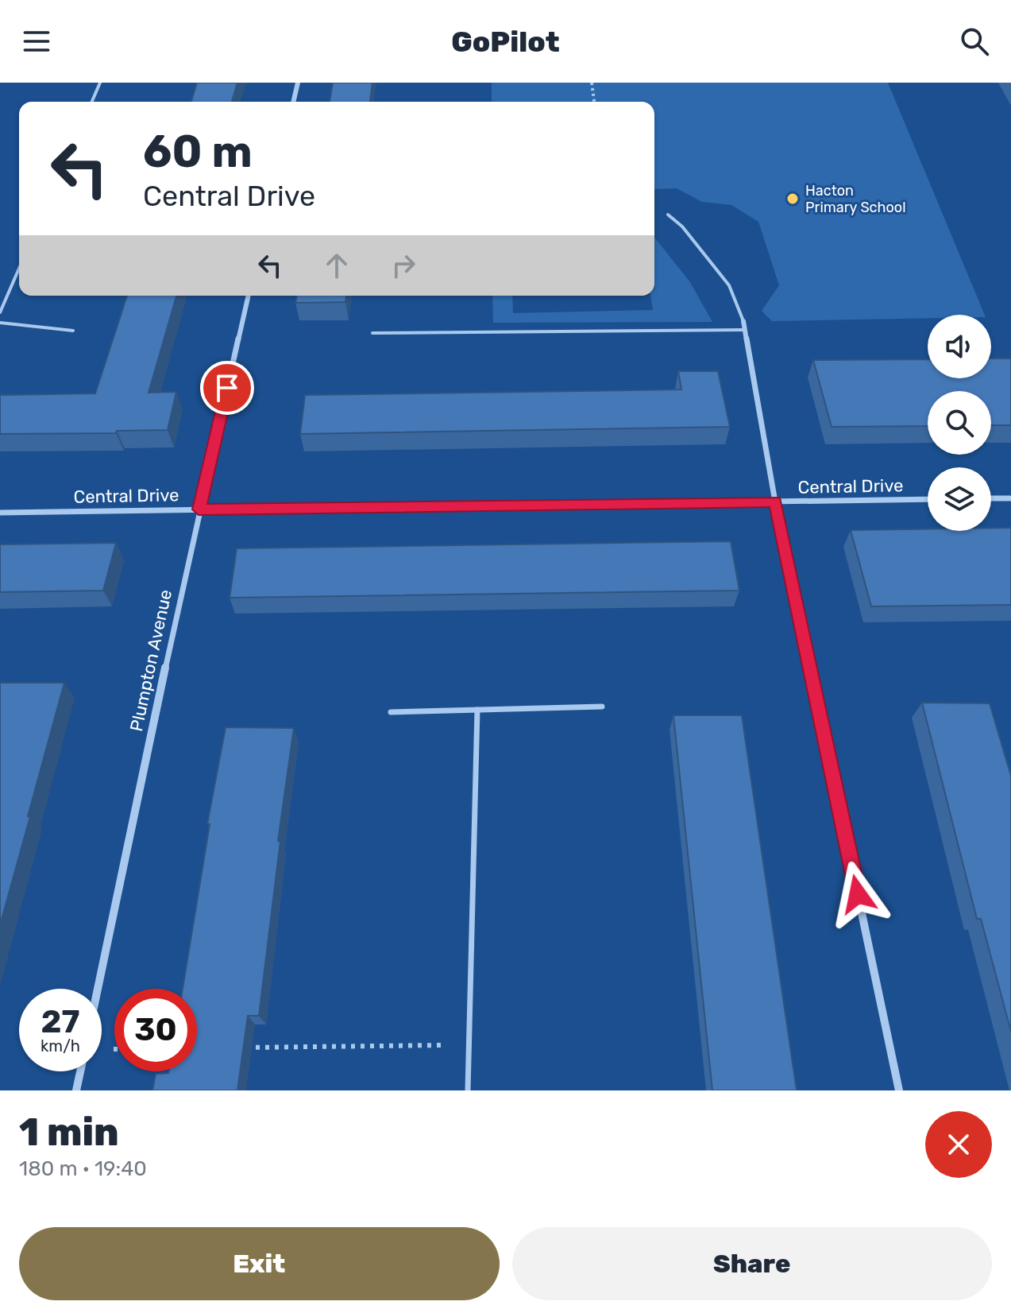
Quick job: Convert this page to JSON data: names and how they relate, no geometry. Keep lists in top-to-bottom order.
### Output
{
  "streets": {
    "street": ["Central Drive", "Plumpton Avenue"]
  },
  "crossings": [
    ["Central Drive", "Plumpton Avenue"]
  ],
  "places": ["Hacton Primary School"],
  "page": {
    "header": "GoPilot",
    "turn": ["60 m", "Central Drive"],
    "speed": "27 km/h",
    "limit": "30",
    "heading": ["1 min", "180 m · 19:40"],
    "buttons": ["Exit", "Share"]
  }
}
